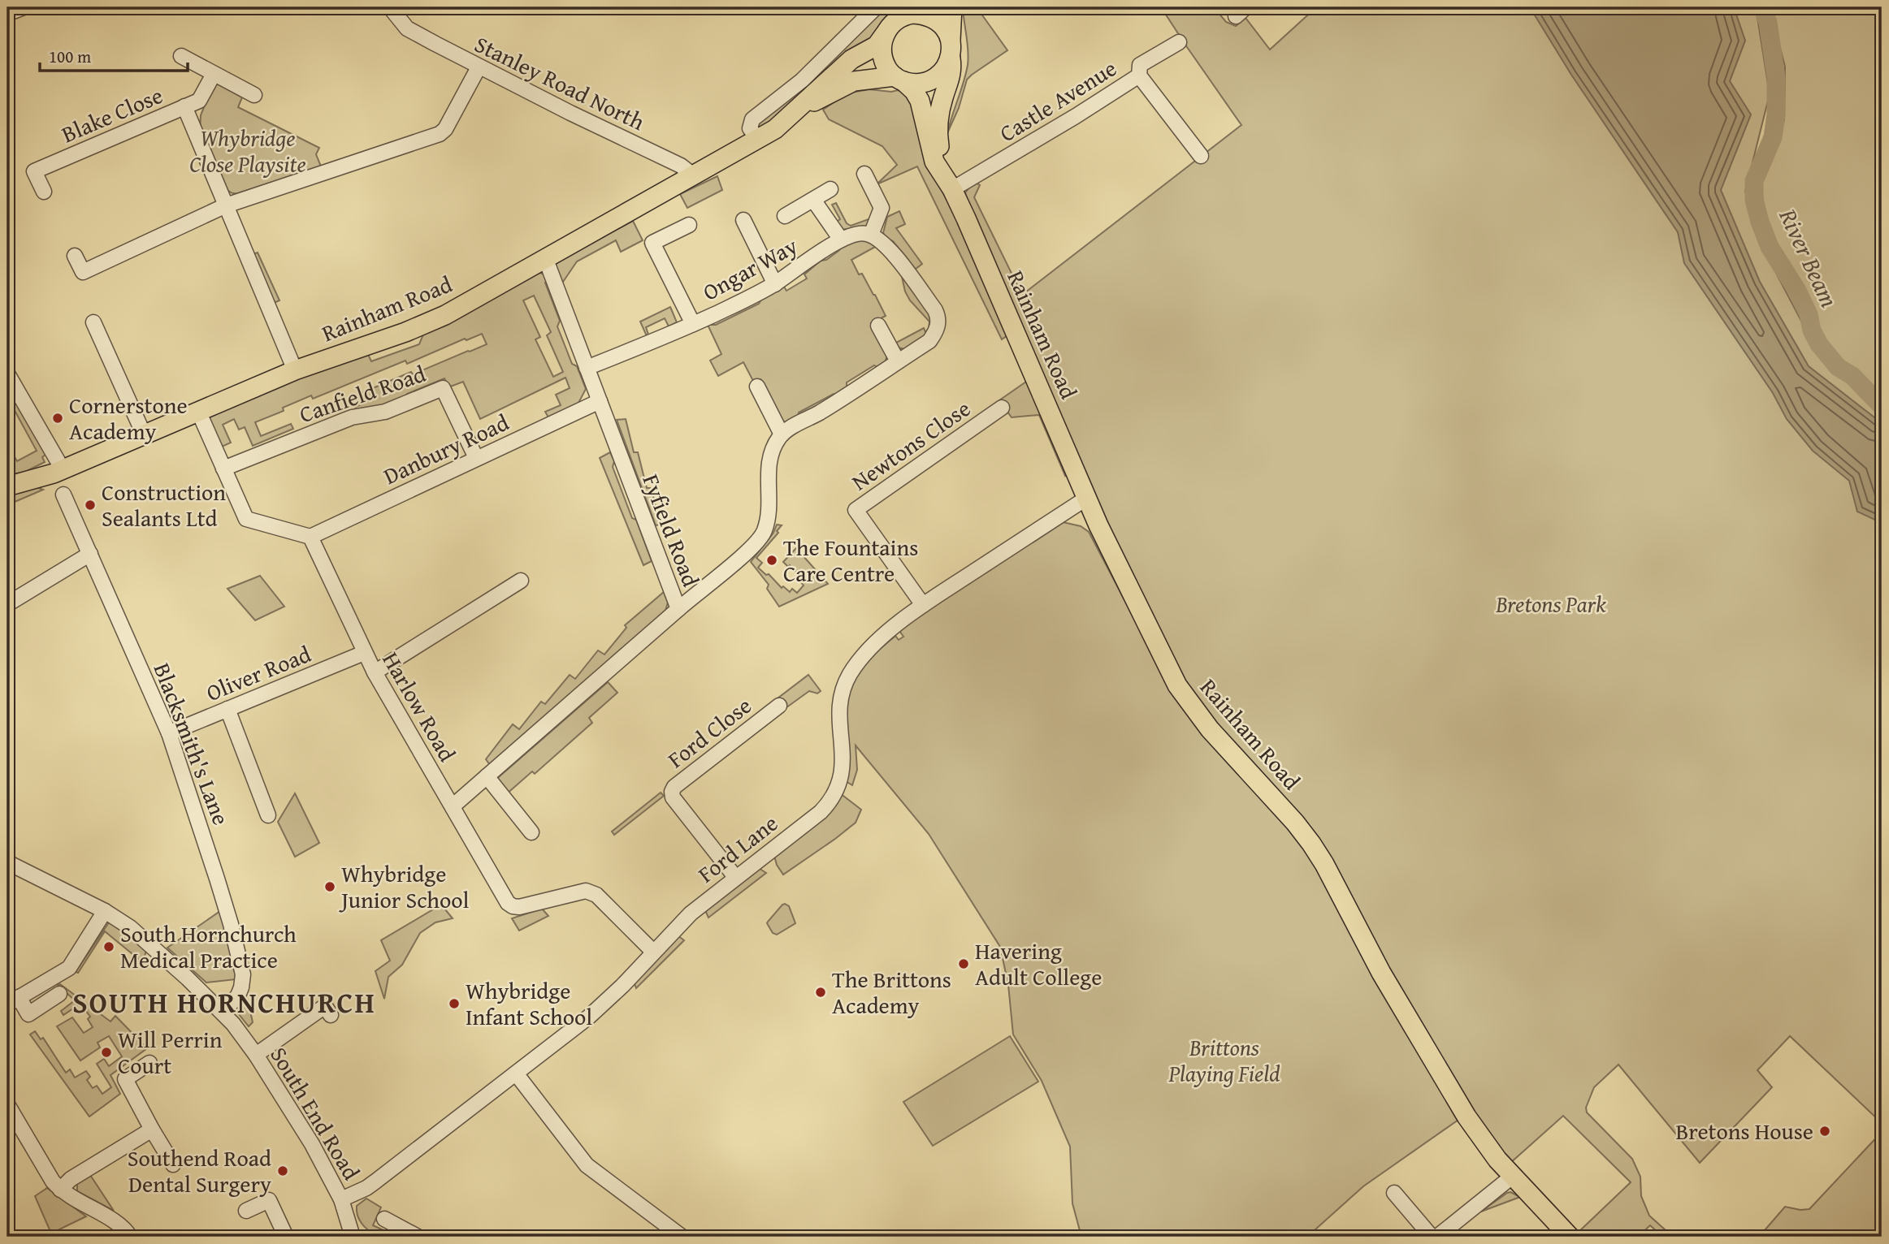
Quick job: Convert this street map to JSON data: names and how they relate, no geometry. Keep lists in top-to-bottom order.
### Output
{
  "streets": {
    "main road": ["Rainham Road"],
    "street": [
      "Stanley Road North",
      "Castle Avenue",
      "Blake Close",
      "Ongar Way",
      "Canfield Road",
      "Newtons Close",
      "Danbury Road",
      "Fyfield Road",
      "Oliver Road",
      "Harlow Road",
      "Ford Close",
      "Blacksmith's Lane",
      "Ford Lane",
      "South End Road"
    ]
  },
  "crossings": [
    ["Stanley Road North", "Rainham Road"],
    ["Castle Avenue", "Rainham Road"],
    ["Blake Close", "Rainham Road"],
    ["Ongar Way", "Fyfield Road"],
    ["Rainham Road", "Fyfield Road"],
    ["Rainham Road", "Ford Lane"],
    ["Canfield Road", "Danbury Road"],
    ["Newtons Close", "Ford Lane"],
    ["Danbury Road", "Fyfield Road"],
    ["Danbury Road", "Harlow Road"],
    ["Fyfield Road", "Harlow Road"],
    ["Oliver Road", "Harlow Road"],
    ["Oliver Road", "Blacksmith's Lane"],
    ["Harlow Road", "Ford Lane"],
    ["Ford Close", "Ford Lane"],
    ["Blacksmith's Lane", "South End Road"],
    ["Ford Lane", "South End Road"]
  ],
  "districts": ["SOUTH HORNCHURCH"],
  "water": ["River Beam"],
  "parks": ["Whybridge Close Playsite", "Bretons Park", "Brittons Playing Field"],
  "places": [
    "Cornerstone Academy",
    "Construction Sealants Ltd",
    "The Fountains Care Centre",
    "Whybridge Junior School",
    "South Hornchurch Medical Practice",
    "Havering Adult College",
    "The Brittons Academy",
    "Whybridge Infant School",
    "Will Perrin Court",
    "Bretons House",
    "Southend Road Dental Surgery"
  ],
  "scale_bar": "100 m"
}
